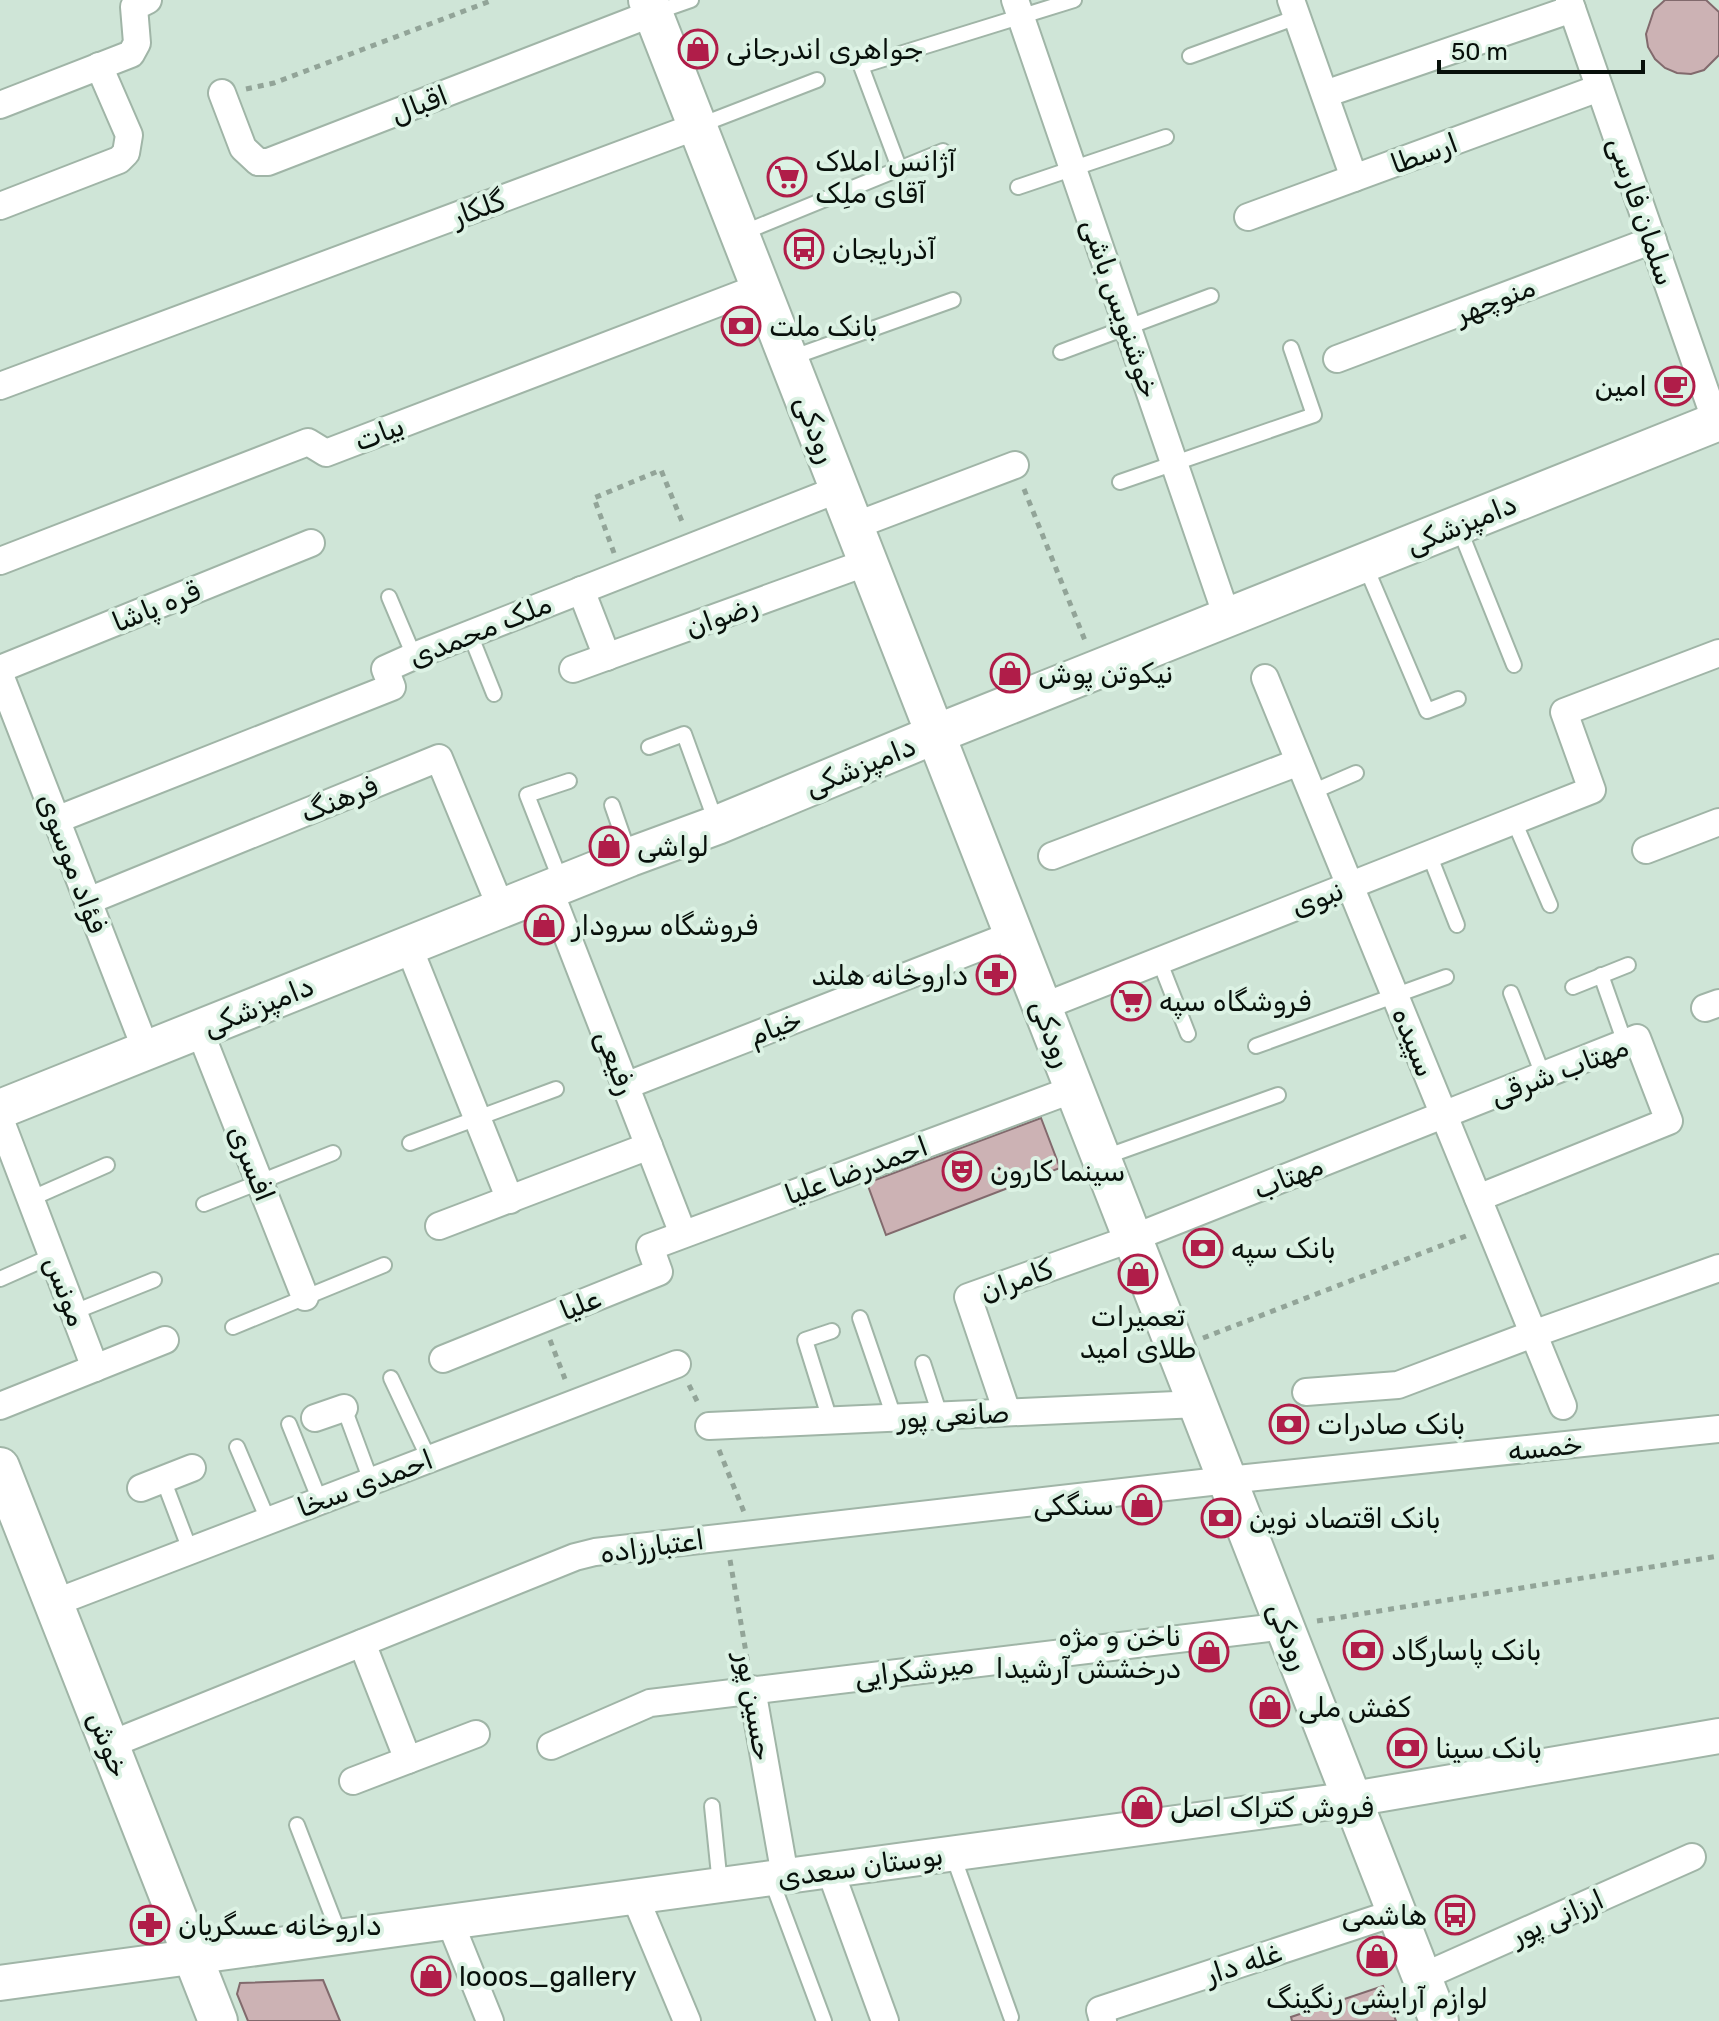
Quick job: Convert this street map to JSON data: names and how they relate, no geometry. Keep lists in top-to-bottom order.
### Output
{
  "streets": {
    "main road": ["رودکی", "دامپزشکی", "خوش"],
    "street": [
      "اقبال",
      "ارسطا",
      "گلکار",
      "سلمان فارسی",
      "منوچهر",
      "خوشنویس باشی",
      "بیات",
      "قره پاشا",
      "رضوان",
      "ملک محمدی",
      "فرهنگ",
      "فؤاد موسوی",
      "نبوی",
      "خیام",
      "سپیده",
      "رفیعی",
      "مهتاب شرقی",
      "افسری",
      "احمدرضا علیا",
      "مهتاب",
      "کامران",
      "مونس",
      "علیا",
      "صانعی پور",
      "خمسه",
      "احمدی سخا",
      "اعتبارزاده",
      "میرشکرایی",
      "حسین پور",
      "بوستان سعدی",
      "ارزانی پور",
      "غله دار"
    ]
  },
  "crossings": [
    ["اقبال", "رودکی"],
    ["ارسطا", "سلمان فارسی"],
    ["گلکار", "رودکی"],
    ["سلمان فارسی", "منوچهر"],
    ["سلمان فارسی", "دامپزشکی"],
    ["خوشنویس باشی", "دامپزشکی"],
    ["رودکی", "بیات"],
    ["رودکی", "دامپزشکی"],
    ["رودکی", "رضوان"],
    ["رودکی", "ملک محمدی"],
    ["رودکی", "نبوی"],
    ["رودکی", "خیام"],
    ["رودکی", "احمدرضا علیا"],
    ["رودکی", "مهتاب"],
    ["رودکی", "کامران"],
    ["رودکی", "صانعی پور"],
    ["رودکی", "خمسه"],
    ["رودکی", "اعتبارزاده"],
    ["رودکی", "میرشکرایی"],
    ["رودکی", "بوستان سعدی"],
    ["رودکی", "ارزانی پور"],
    ["رودکی", "غله دار"],
    ["دامپزشکی", "فرهنگ"],
    ["دامپزشکی", "فؤاد موسوی"],
    ["دامپزشکی", "رفیعی"],
    ["دامپزشکی", "افسری"],
    ["ملک محمدی", "فؤاد موسوی"],
    ["فرهنگ", "فؤاد موسوی"],
    ["نبوی", "سپیده"],
    ["خیام", "رفیعی"],
    ["سپیده", "مهتاب شرقی"],
    ["سپیده", "مهتاب"],
    ["رفیعی", "احمدرضا علیا"],
    ["رفیعی", "علیا"],
    ["مهتاب شرقی", "مهتاب"],
    ["احمدرضا علیا", "علیا"],
    ["مهتاب", "کامران"],
    ["کامران", "صانعی پور"],
    ["خمسه", "اعتبارزاده"],
    ["احمدی سخا", "خوش"],
    ["اعتبارزاده", "حسین پور"],
    ["اعتبارزاده", "خوش"],
    ["میرشکرایی", "حسین پور"],
    ["حسین پور", "بوستان سعدی"],
    ["خوش", "بوستان سعدی"]
  ],
  "places": {
    "shop": [
      "جواهری اندرجانی",
      "نیکوتن پوش",
      "لواشی",
      "فروشگاه سرودار",
      "تعمیرات طلای امید",
      "سنگکی",
      "ناخن و مژه درخشش آرشیدا",
      "کفش ملی",
      "فروش کتراک اصل",
      "لوازم آرايشی رنگينگ",
      "looos_gallery"
    ],
    "supermarket": ["آژانس املاک آقای ملِک", "فروشگاه سپه"],
    "bus stop": ["آذربایجان", "هاشمی"],
    "bank": [
      "بانک ملت",
      "بانک سپه",
      "بانک صادرات",
      "بانک اقتصاد نوین",
      "بانک پاسارگاد",
      "بانک سینا"
    ],
    "cafe": ["امین"],
    "pharmacy": ["داروخانه هلند", "داروخانه عسگریان"],
    "theatre": ["سینما کارون"]
  },
  "scale_bar": "50 m"
}
